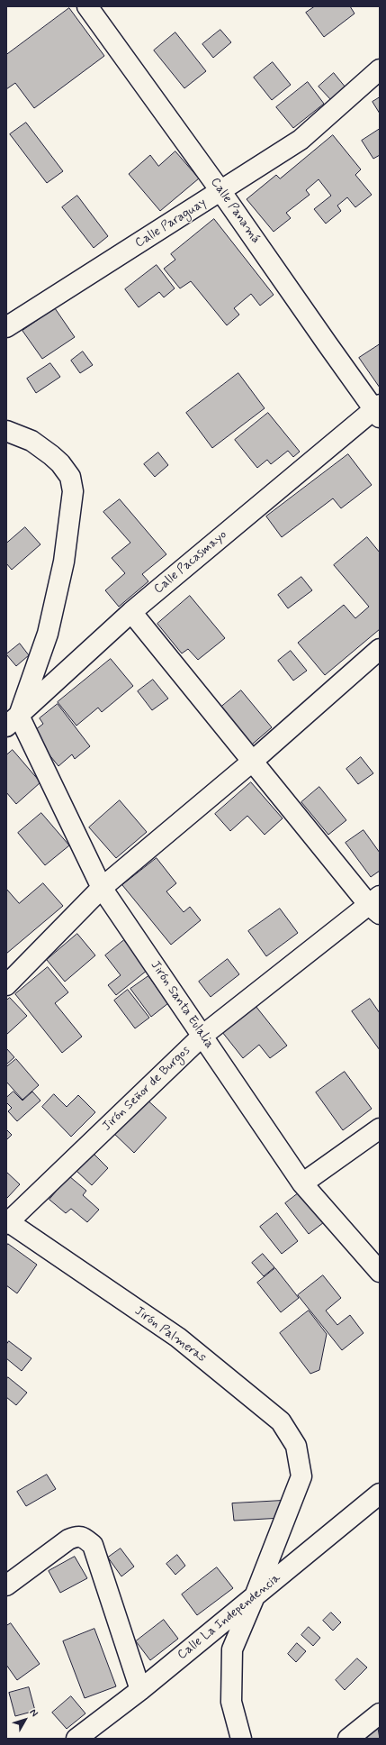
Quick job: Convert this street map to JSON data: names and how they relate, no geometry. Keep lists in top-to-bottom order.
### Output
{
  "streets": {
    "street": [
      "Calle Panamá",
      "Calle Paraguay",
      "Calle Pacasmayo",
      "Jirón Santa Eulalia",
      "Jirón Señor de Burgos",
      "Jirón Palmeras",
      "Calle La Independencia"
    ]
  },
  "crossings": [
    ["Calle Panamá", "Calle Paraguay"],
    ["Calle Panamá", "Calle Pacasmayo"],
    ["Calle Pacasmayo", "Jirón Santa Eulalia"],
    ["Jirón Santa Eulalia", "Jirón Señor de Burgos"],
    ["Jirón Señor de Burgos", "Jirón Palmeras"],
    ["Jirón Palmeras", "Calle La Independencia"]
  ],
  "north": "top right"
}
